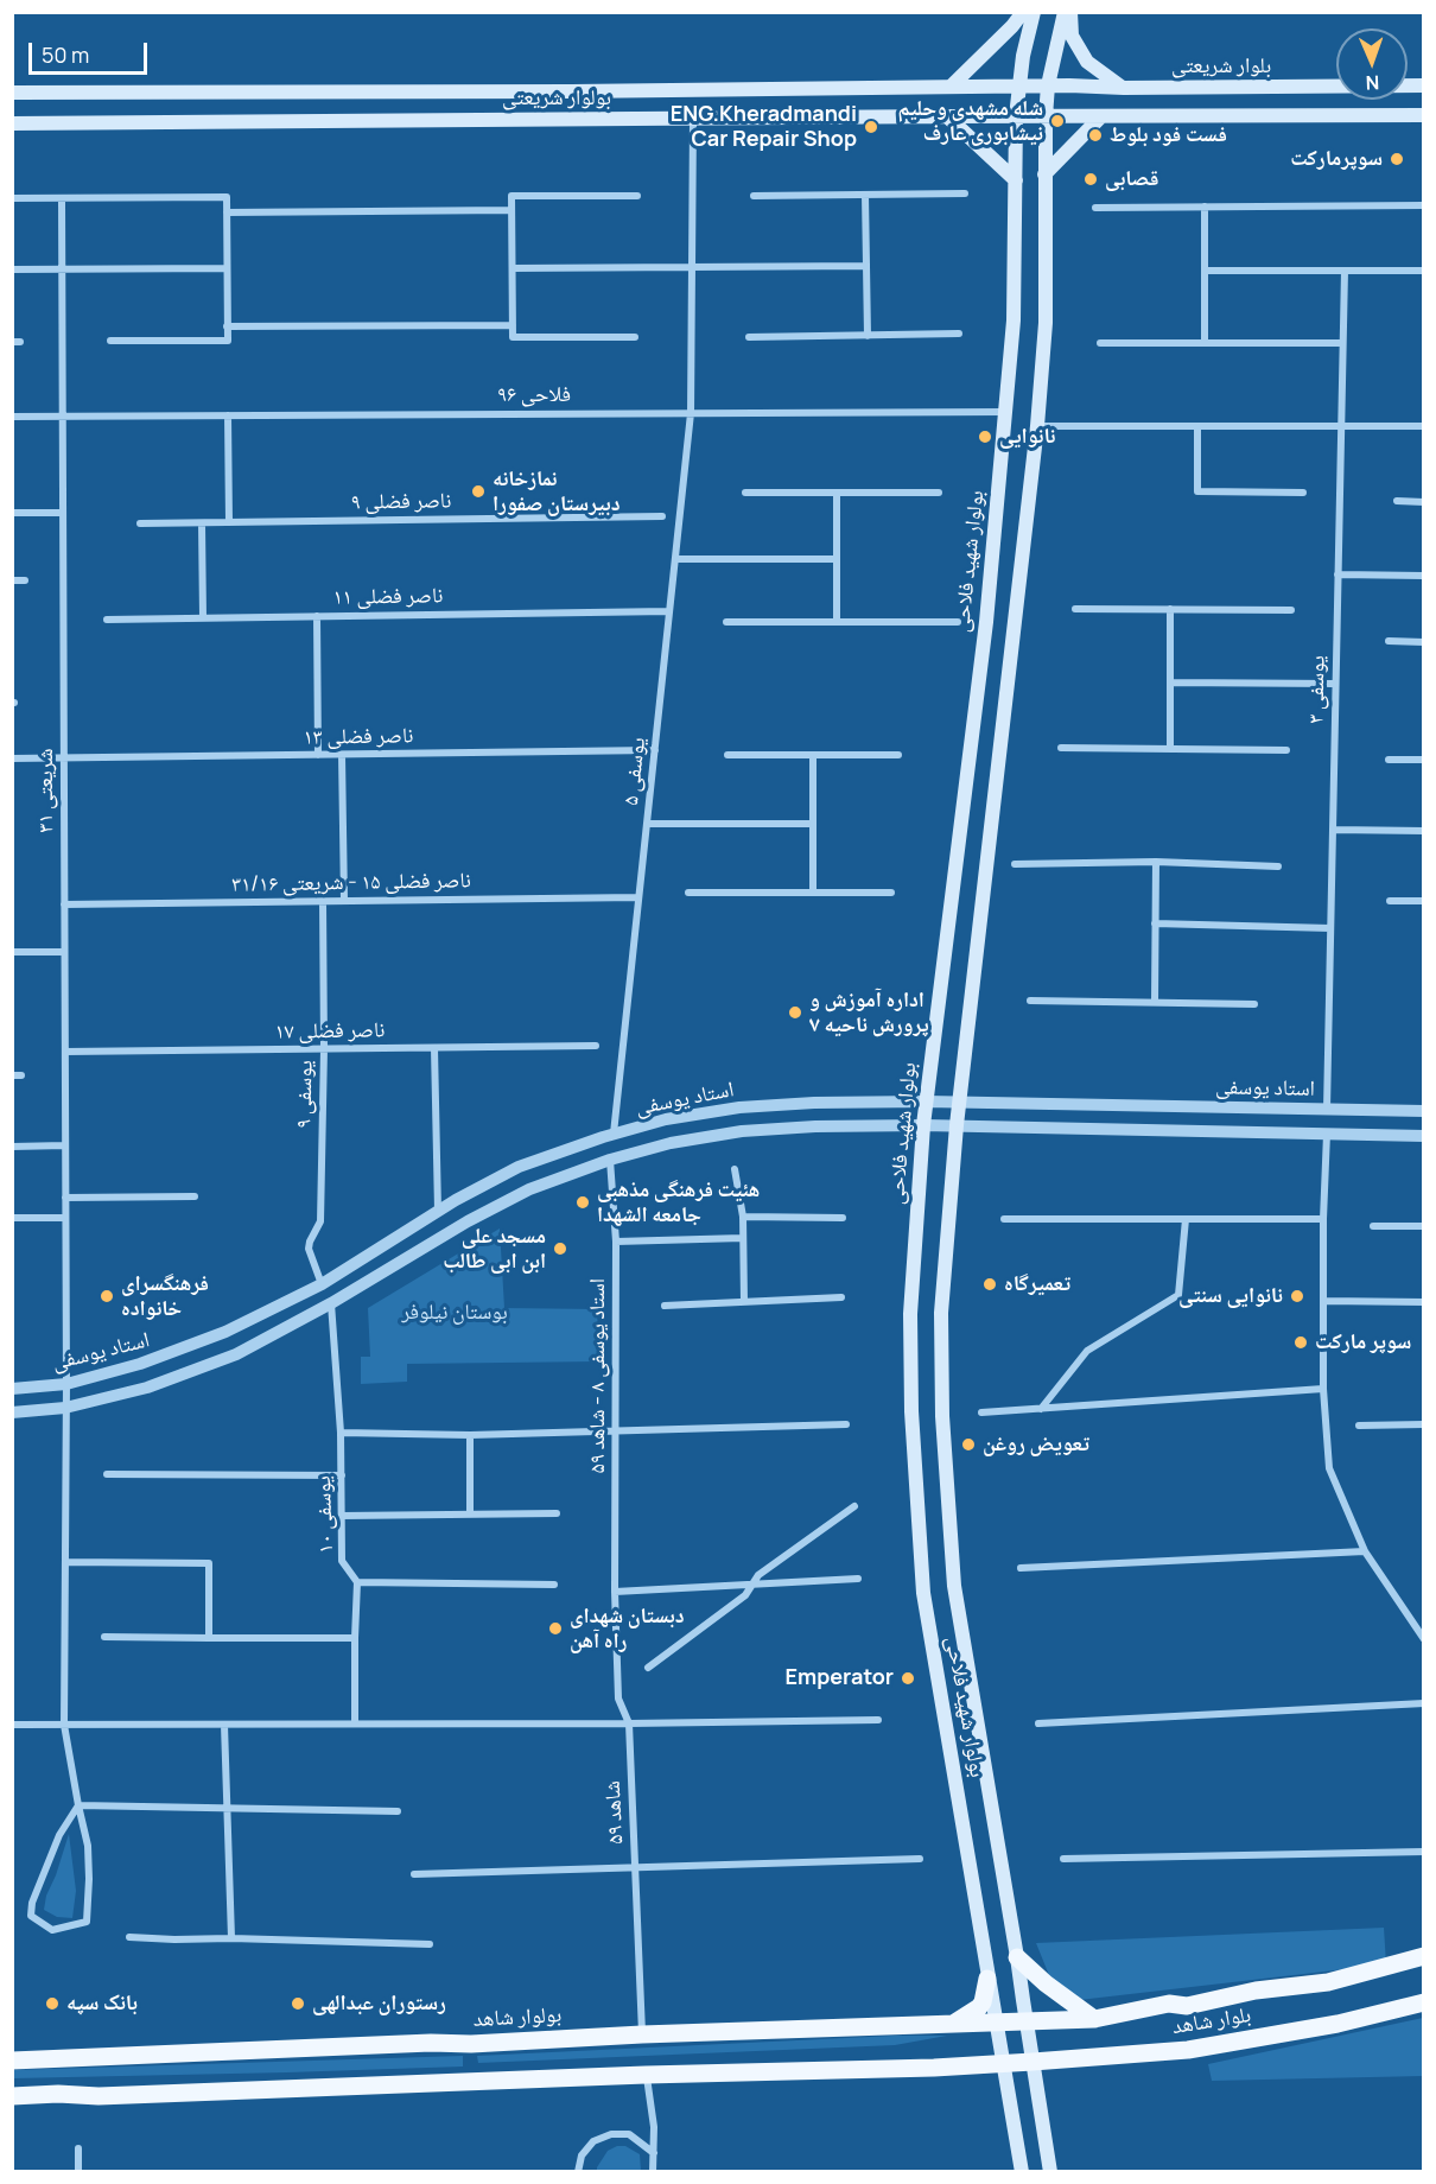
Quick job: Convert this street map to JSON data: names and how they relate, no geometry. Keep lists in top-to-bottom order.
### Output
{
  "streets": {
    "main road": [
      "بلوار شریعتی",
      "بولوار شریعتی",
      "بولوار شهید فلاحی",
      "بولوار شاهد",
      "بلوار شاهد"
    ],
    "street": [
      "فلاحی ۹۶",
      "ناصر فضلی ۹",
      "ناصر فضلی ۱۱",
      "یوسفی ۳",
      "ناصر فضلی ۱۳",
      "یوسفی ۵",
      "شریعتی ۳۱",
      "ناصر فضلی ۱۵ - شریعتی ۳۱/۱۶",
      "ناصر فضلی ۱۷",
      "استاد یوسفی",
      "یوسفی ۹",
      "استاد یوسفی ۸ - شاهد ۵۹",
      "یوسفی ۱۰",
      "شاهد ۵۹"
    ]
  },
  "crossings": [
    ["بلوار شریعتی", "بولوار شریعتی"],
    ["بلوار شریعتی", "بولوار شهید فلاحی"],
    ["بولوار شریعتی", "بولوار شهید فلاحی"],
    ["بولوار شریعتی", "یوسفی ۵"],
    ["فلاحی ۹۶", "بولوار شهید فلاحی"],
    ["فلاحی ۹۶", "یوسفی ۵"],
    ["فلاحی ۹۶", "شریعتی ۳۱"],
    ["بولوار شهید فلاحی", "استاد یوسفی"],
    ["بولوار شهید فلاحی", "بولوار شاهد"],
    ["بولوار شهید فلاحی", "بلوار شاهد"],
    ["ناصر فضلی ۱۱", "یوسفی ۵"],
    ["یوسفی ۳", "استاد یوسفی"],
    ["ناصر فضلی ۱۳", "یوسفی ۵"],
    ["ناصر فضلی ۱۳", "شریعتی ۳۱"],
    ["یوسفی ۵", "ناصر فضلی ۱۵ - شریعتی ۳۱/۱۶"],
    ["یوسفی ۵", "استاد یوسفی"],
    ["شریعتی ۳۱", "ناصر فضلی ۱۵ - شریعتی ۳۱/۱۶"],
    ["شریعتی ۳۱", "ناصر فضلی ۱۷"],
    ["شریعتی ۳۱", "استاد یوسفی"],
    ["ناصر فضلی ۱۵ - شریعتی ۳۱/۱۶", "یوسفی ۹"],
    ["ناصر فضلی ۱۷", "یوسفی ۹"],
    ["استاد یوسفی", "یوسفی ۹"],
    ["استاد یوسفی", "استاد یوسفی ۸ - شاهد ۵۹"],
    ["استاد یوسفی", "یوسفی ۱۰"],
    ["استاد یوسفی ۸ - شاهد ۵۹", "شاهد ۵۹"],
    ["شاهد ۵۹", "بولوار شاهد"],
    ["بولوار شاهد", "بلوار شاهد"]
  ],
  "parks": ["بوستان نیلوفر"],
  "places": [
    "شله مشهدی وحلیم نیشابوری عارف",
    "ENG.Kheradmandi Car Repair Shop",
    "فست فود بلوط",
    "سوپرمارکت",
    "قصابی",
    "نانوایی",
    "نمازخانه دبیرستان صفورا",
    "اداره آموزش و پرورش ناحیه ۷",
    "هئیت فرهنگی مذهبی جامعه الشهدا",
    "مسجد علی ابن ابی طالب",
    "تعمیرگاه",
    "فرهنگسرای خانواده",
    "نانوایی سنتی",
    "سوپر مارکت",
    "تعویض روغن",
    "دبستان شهدای راه آهن",
    "Emperator",
    "بانک سپه",
    "رستوران عبدالهی"
  ],
  "scale_bar": "50 m",
  "north": "bottom"
}
